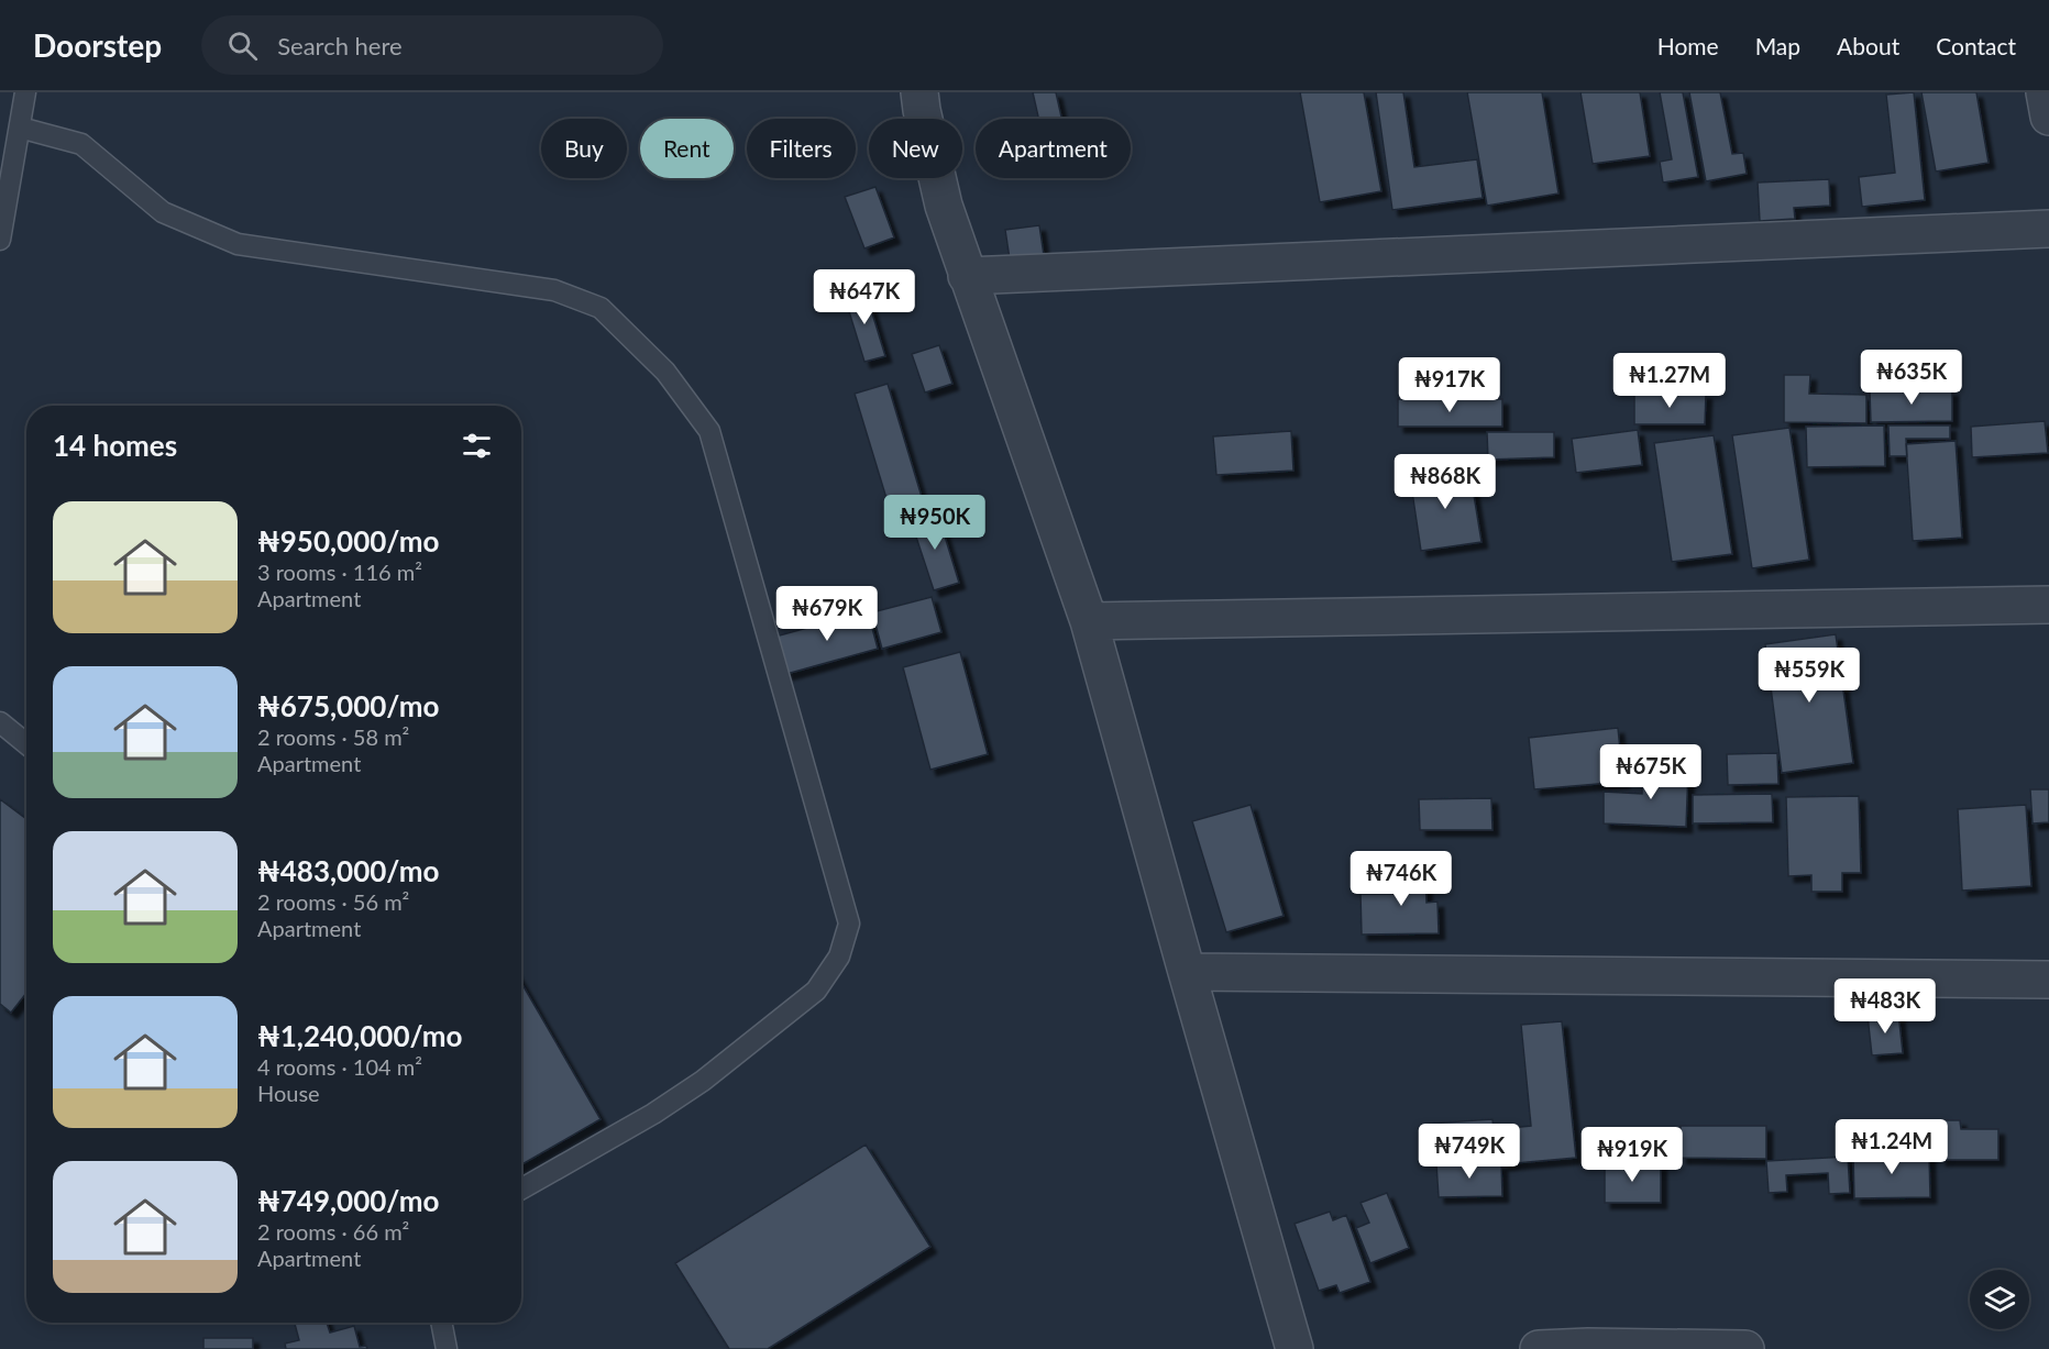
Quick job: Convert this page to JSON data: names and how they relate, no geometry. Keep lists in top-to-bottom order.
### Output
{
  "page": {
    "header": "Doorstep",
    "search": "Search here",
    "nav": [
      "Home",
      "Map",
      "About",
      "Contact"
    ],
    "chip": [
      "Buy",
      "Rent",
      "Filters",
      "New",
      "Apartment"
    ],
    "price": [
      "₦647K",
      "₦635K",
      "₦1.27M",
      "₦917K",
      "₦868K",
      "₦950K",
      "₦679K",
      "₦559K",
      "₦675K",
      "₦746K",
      "₦483K",
      "₦1.24M",
      "₦749K",
      "₦919K"
    ],
    "heading": "14 homes",
    "list": [
      {
        "name": "₦950,000/mo",
        "note": "3 rooms · 116 m² · Apartment"
      },
      {
        "name": "₦675,000/mo",
        "note": "2 rooms · 58 m² · Apartment"
      },
      {
        "name": "₦483,000/mo",
        "note": "2 rooms · 56 m² · Apartment"
      },
      {
        "name": "₦1,240,000/mo",
        "note": "4 rooms · 104 m² · House"
      },
      {
        "name": "₦749,000/mo",
        "note": "2 rooms · 66 m² · Apartment"
      }
    ]
  }
}
